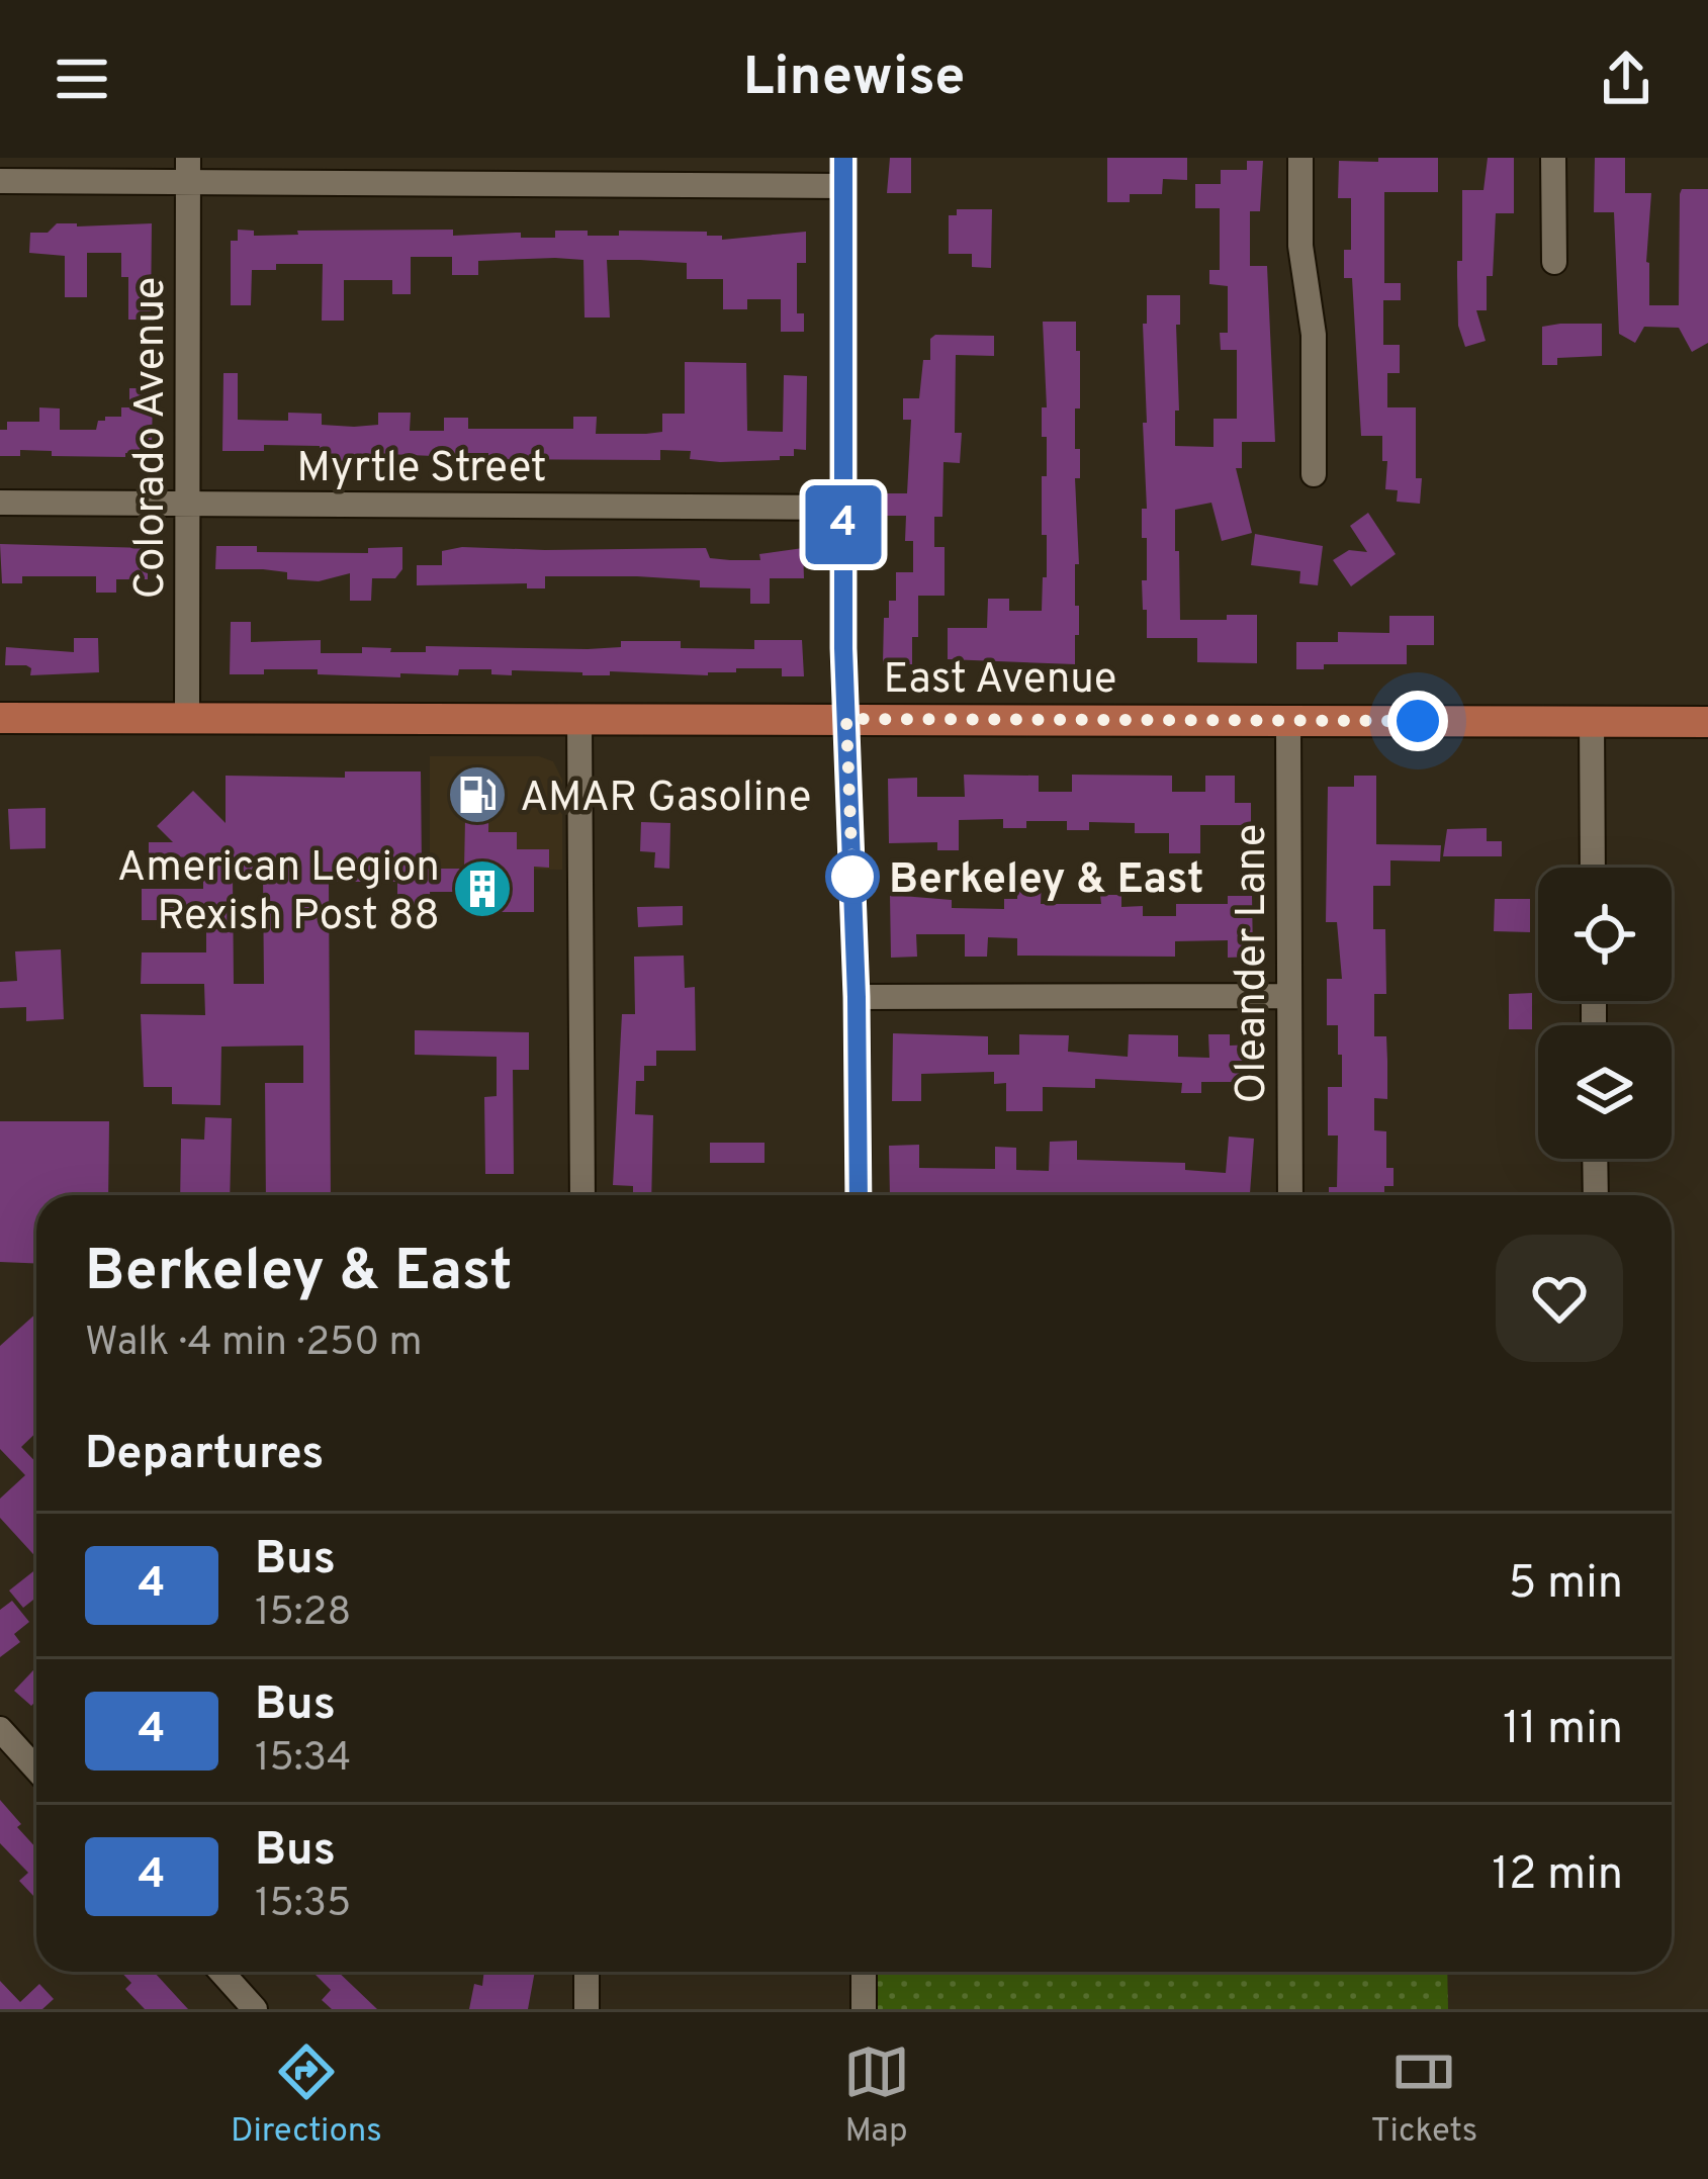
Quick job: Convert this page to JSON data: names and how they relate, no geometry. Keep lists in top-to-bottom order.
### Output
{
  "streets": {
    "main road": ["East Avenue"],
    "street": ["Colorado Avenue", "Myrtle Street", "Oleander Lane"]
  },
  "crossings": [
    ["Colorado Avenue", "Myrtle Street"],
    ["Colorado Avenue", "East Avenue"],
    ["East Avenue", "Oleander Lane"]
  ],
  "places": {
    "fuel station": ["AMAR Gasoline"],
    "other": ["Berkeley & East"],
    "building": ["American Legion Rexish Post 88"]
  },
  "lines": ["bus line 4"],
  "page": {
    "header": "Linewise",
    "on_map": "4",
    "heading": [
      ["Berkeley & East", "Walk · 4 min · 250 m"],
      "Departures"
    ],
    "list": [
      {
        "mark": "4",
        "name": "Bus",
        "note": "15:28",
        "value": "5 min"
      },
      {
        "mark": "4",
        "name": "Bus",
        "note": "15:34",
        "value": "11 min"
      },
      {
        "mark": "4",
        "name": "Bus",
        "note": "15:35",
        "value": "12 min"
      }
    ],
    "tabs": ["Directions", "Map", "Tickets"]
  }
}
